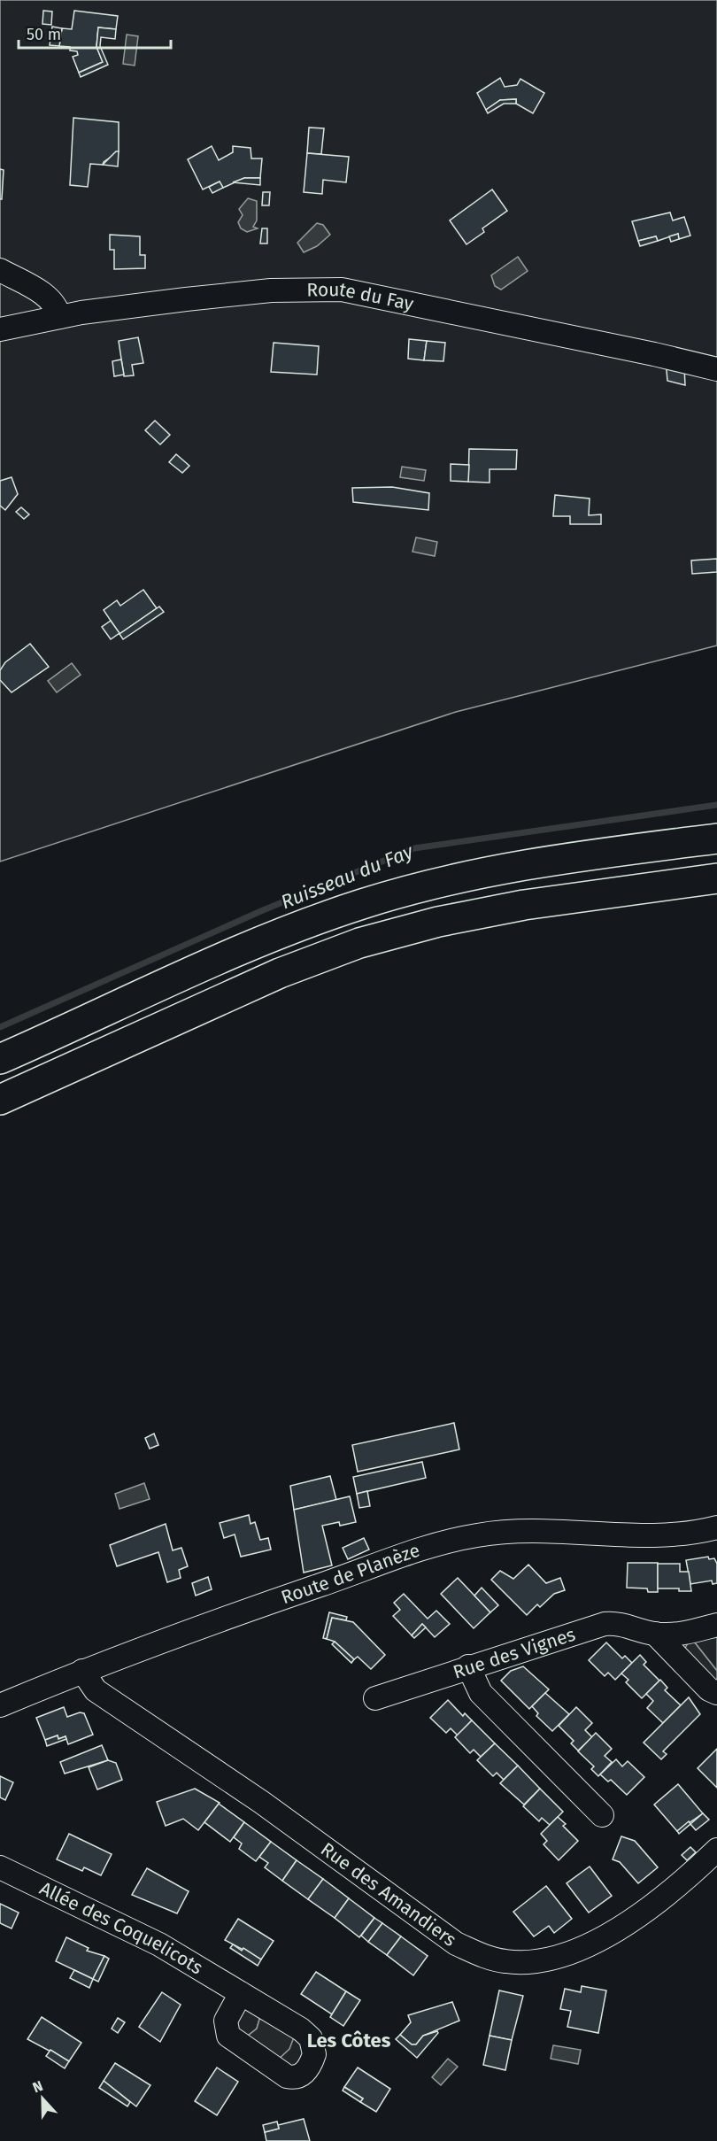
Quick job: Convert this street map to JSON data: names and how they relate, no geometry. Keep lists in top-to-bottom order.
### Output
{
  "streets": {
    "street": [
      "Route du Fay",
      "Route de Planèze",
      "Rue des Vignes",
      "Rue des Amandiers",
      "Allée des Coquelicots"
    ]
  },
  "crossings": [
    ["Route de Planèze", "Rue des Amandiers"]
  ],
  "districts": ["Les Côtes"],
  "water": ["Ruisseau du Fay"],
  "scale_bar": "50 m",
  "north": "top"
}
